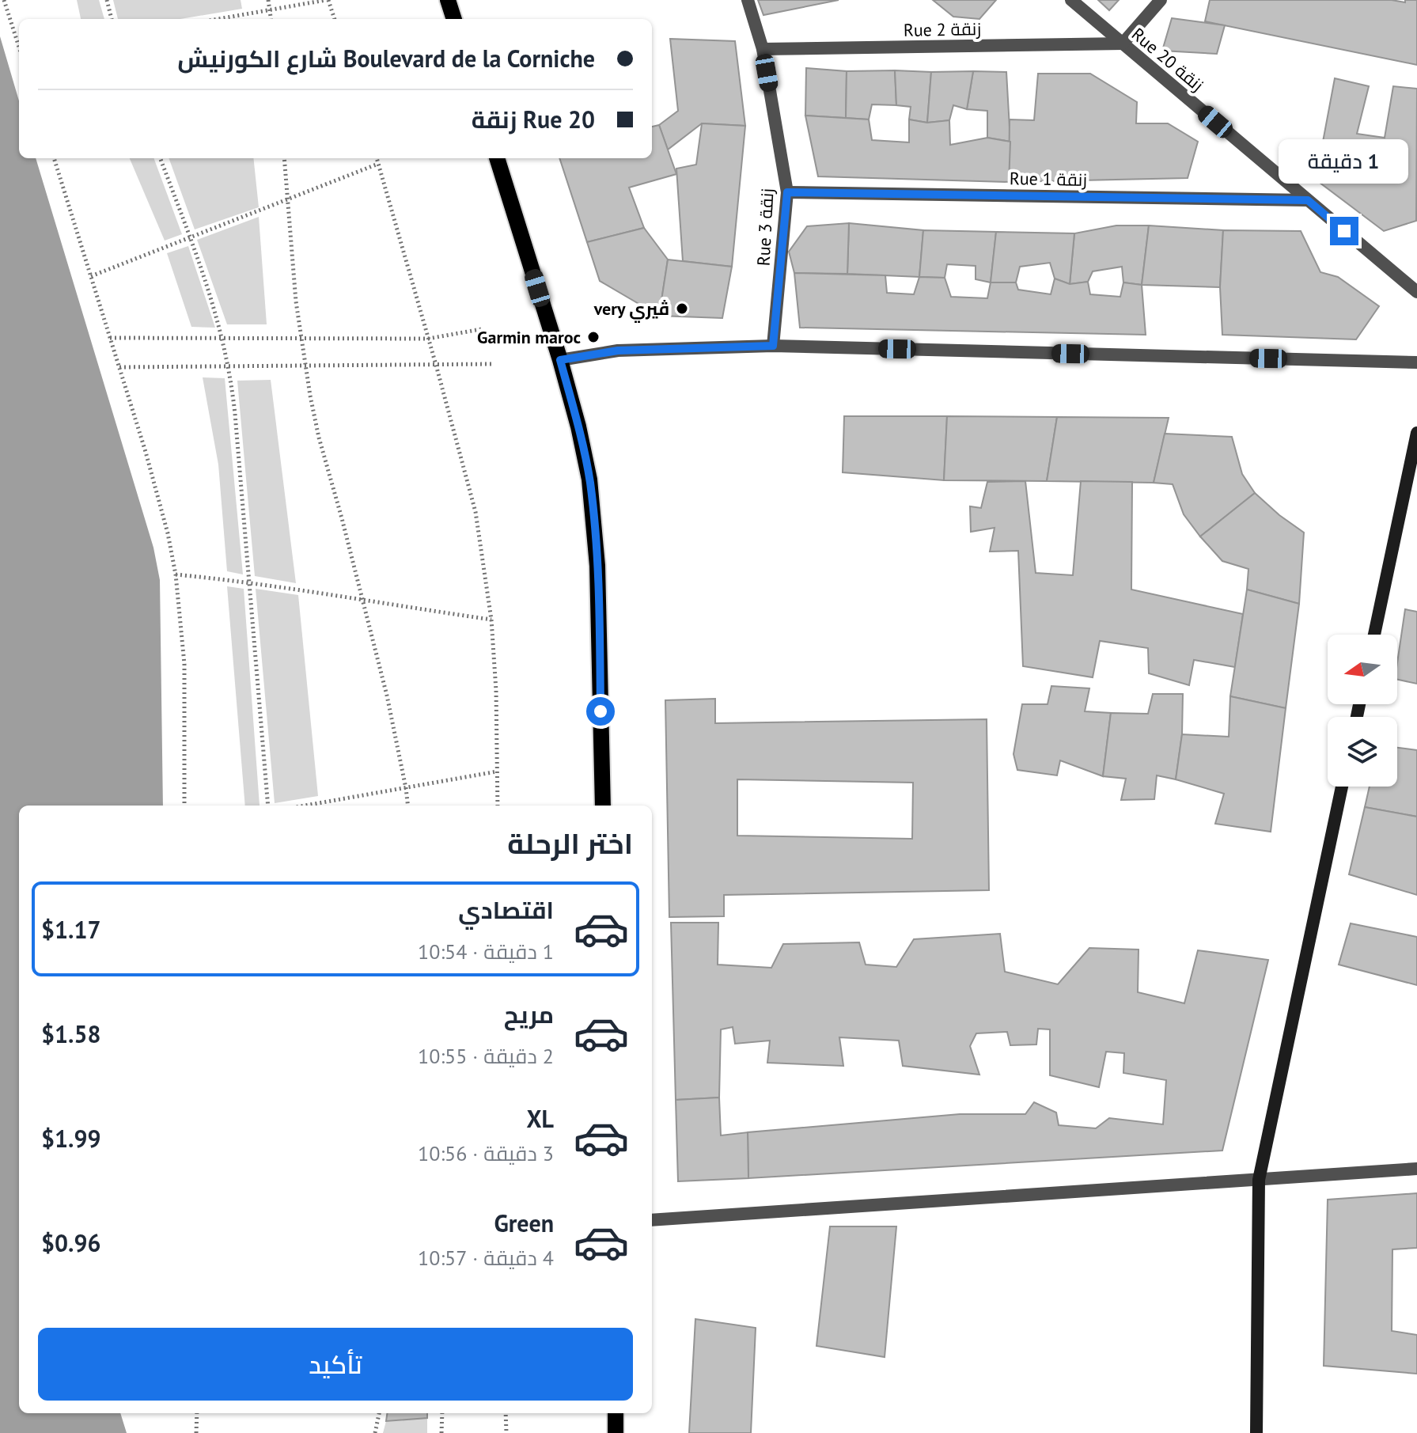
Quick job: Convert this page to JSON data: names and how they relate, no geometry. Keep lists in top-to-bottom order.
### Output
{
  "streets": {
    "street": [
      "Rue 2 زنقة",
      "Rue 20 زنقة",
      "Rue 1 زنقة",
      "Rue 3 زنقة"
    ]
  },
  "crossings": [
    ["Rue 2 زنقة", "Rue 20 زنقة"],
    ["Rue 2 زنقة", "Rue 3 زنقة"],
    ["Rue 20 زنقة", "Rue 1 زنقة"],
    ["Rue 1 زنقة", "Rue 3 زنقة"]
  ],
  "places": ["very ڤيري", "Garmin maroc"],
  "north": "left",
  "page": {
    "banner": ["Boulevard de la Corniche شارع الكورنيش", "Rue 20 زنقة"],
    "bubble": "1 دقيقة",
    "heading": "اختر الرحلة",
    "list": [
      {
        "name": "اقتصادي",
        "note": "1 دقيقة · 10:54",
        "value": "$1.17"
      },
      {
        "name": "مريح",
        "note": "2 دقيقة · 10:55",
        "value": "$1.58"
      },
      {
        "name": "XL",
        "note": "3 دقيقة · 10:56",
        "value": "$1.99"
      },
      {
        "name": "Green",
        "note": "4 دقيقة · 10:57",
        "value": "$0.96"
      }
    ],
    "buttons": "تأكيد"
  }
}
